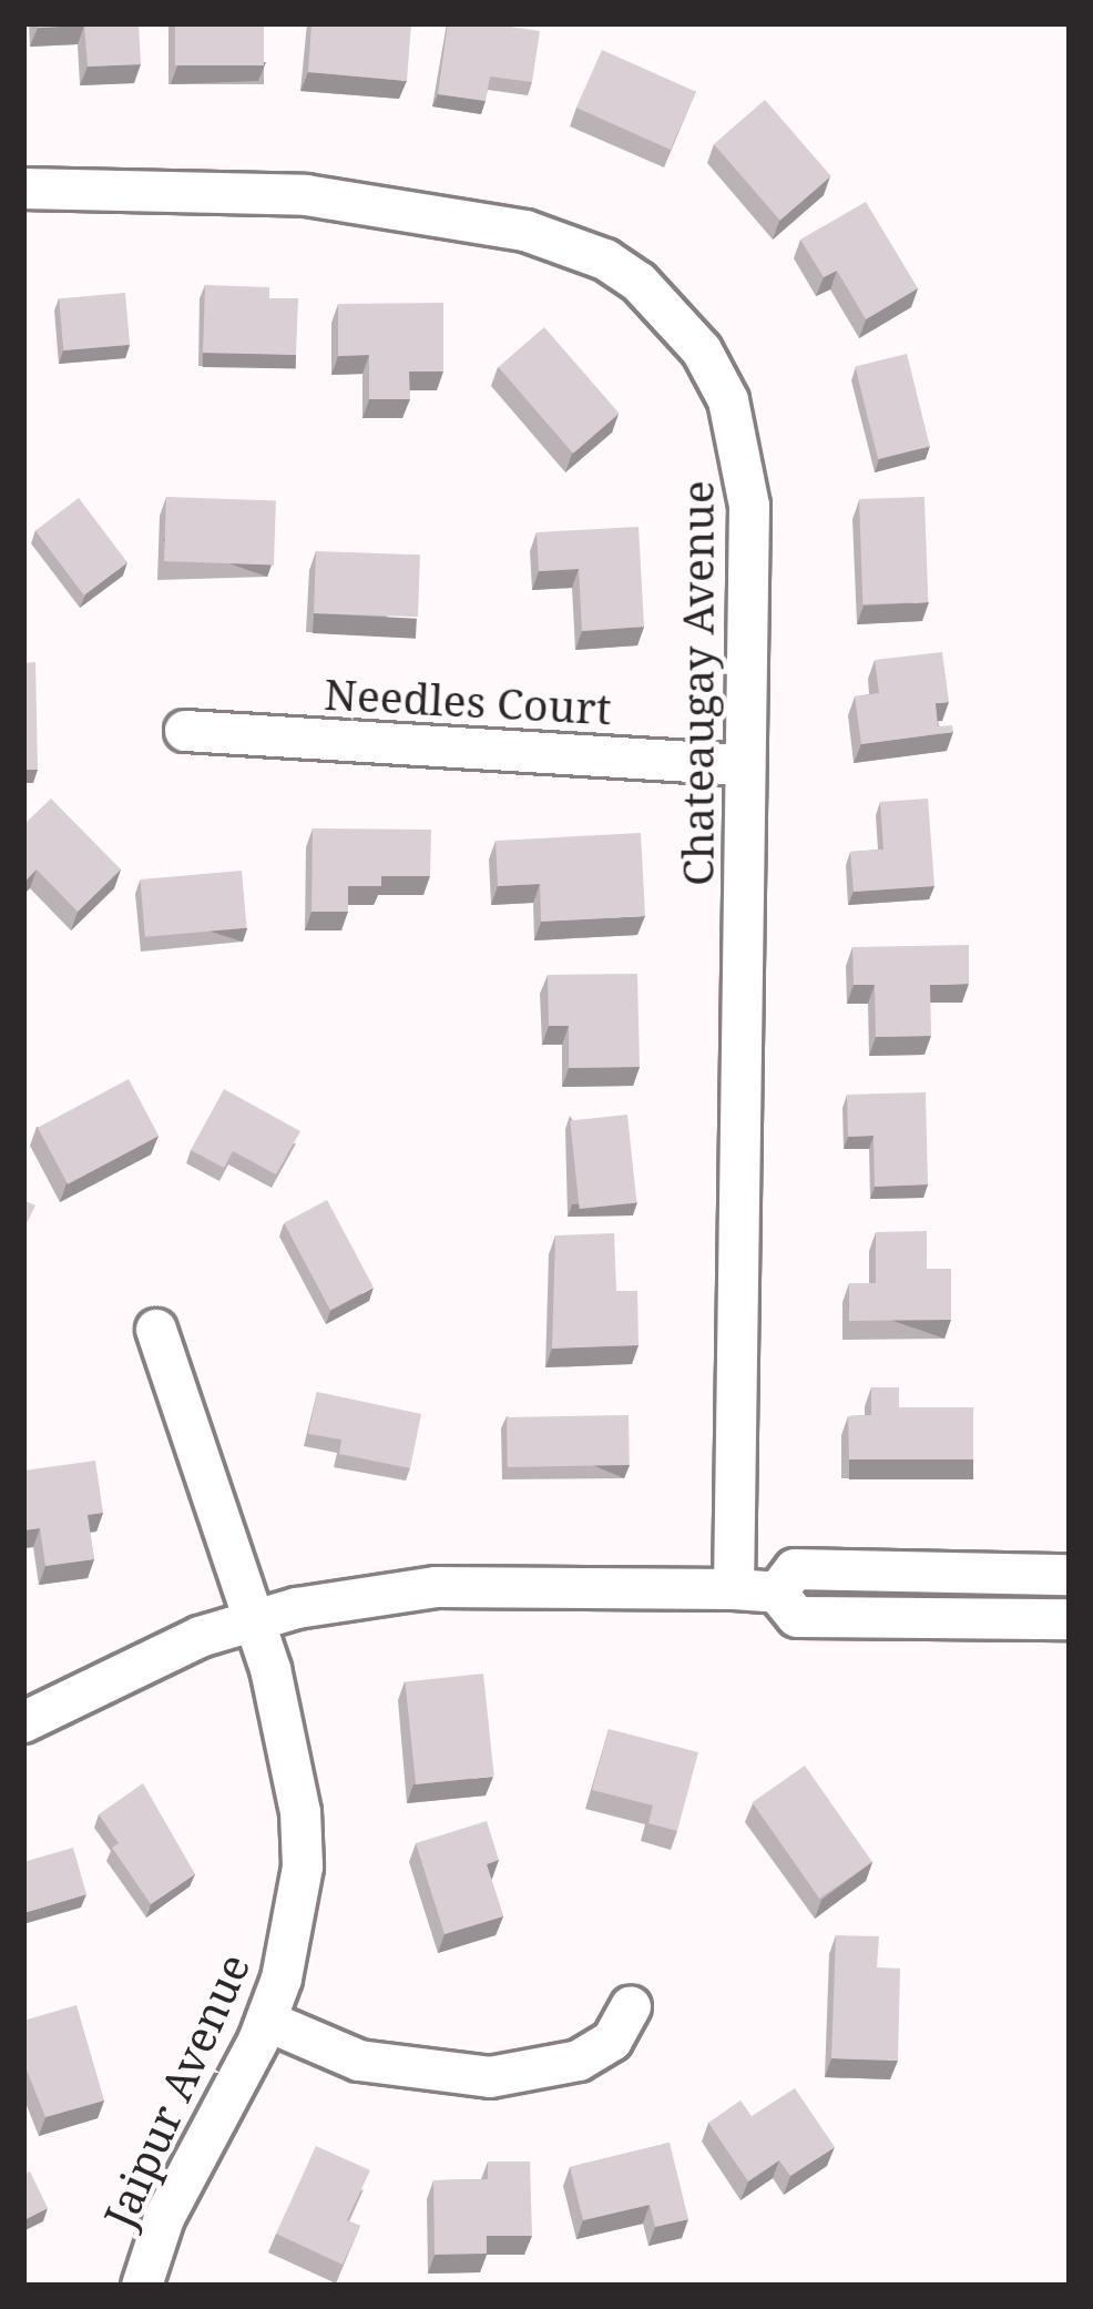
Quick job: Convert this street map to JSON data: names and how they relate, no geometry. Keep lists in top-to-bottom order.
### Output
{
  "streets": {
    "street": ["Chateaugay Avenue", "Needles Court", "Jaipur Avenue"]
  },
  "crossings": [
    ["Chateaugay Avenue", "Needles Court"]
  ]
}
